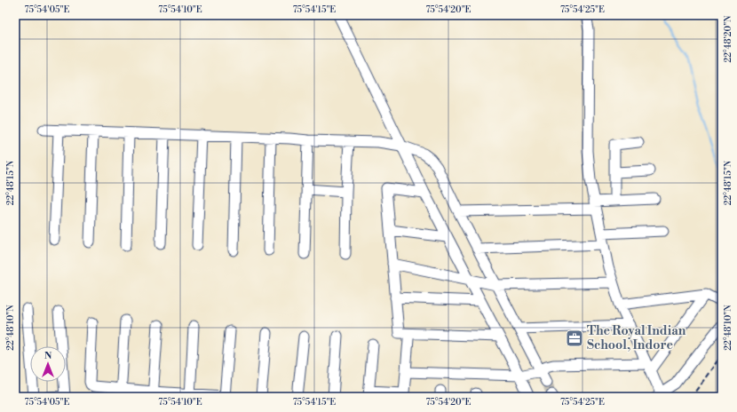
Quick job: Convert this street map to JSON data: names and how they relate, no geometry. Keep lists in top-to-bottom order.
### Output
{
  "places": {
    "office": ["The Royal Indian School, Indore"]
  },
  "north": "top",
  "coordinates": [
    "75°54'05\"E",
    "75°54'10\"E",
    "75°54'15\"E",
    "75°54'20\"E",
    "75°54'25\"E",
    "22°48'20\"N",
    "22°48'15\"N",
    "22°48'10\"N"
  ]
}
